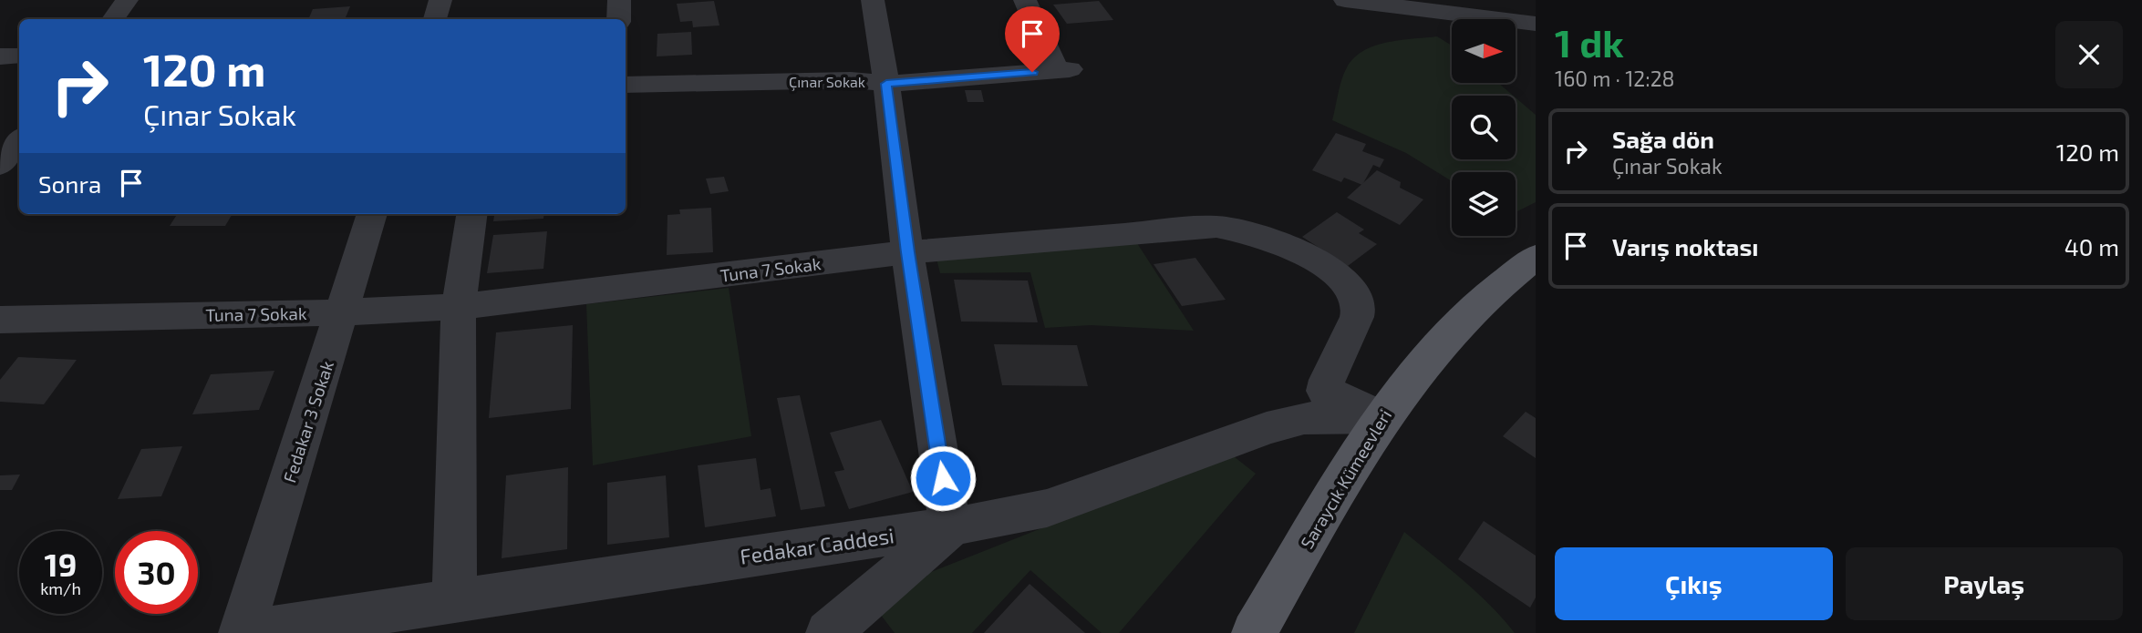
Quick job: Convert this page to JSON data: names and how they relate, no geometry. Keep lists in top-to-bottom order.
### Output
{
  "streets": {
    "main road": ["Saraycık Kümeevleri"],
    "street": [
      "Çınar Sokak",
      "Tuna 7 Sokak",
      "Fedakar 3 Sokak",
      "Fedakar Caddesi"
    ]
  },
  "crossings": [
    ["Tuna 7 Sokak", "Fedakar 3 Sokak"],
    ["Tuna 7 Sokak", "Saraycık Kümeevleri"],
    ["Tuna 7 Sokak", "Fedakar Caddesi"],
    ["Fedakar 3 Sokak", "Fedakar Caddesi"],
    ["Saraycık Kümeevleri", "Fedakar Caddesi"]
  ],
  "north": "right",
  "page": {
    "heading": ["1 dk", "160 m · 12:28"],
    "turn": ["120 m", "Çınar Sokak"],
    "list": [
      {
        "name": "Sağa dön",
        "note": "Çınar Sokak",
        "value": "120 m"
      },
      {
        "name": "Varış noktası",
        "value": "40 m"
      }
    ],
    "then": "Sonra",
    "speed": "19 km/h",
    "limit": "30",
    "buttons": ["Çıkış", "Paylaş"]
  }
}
